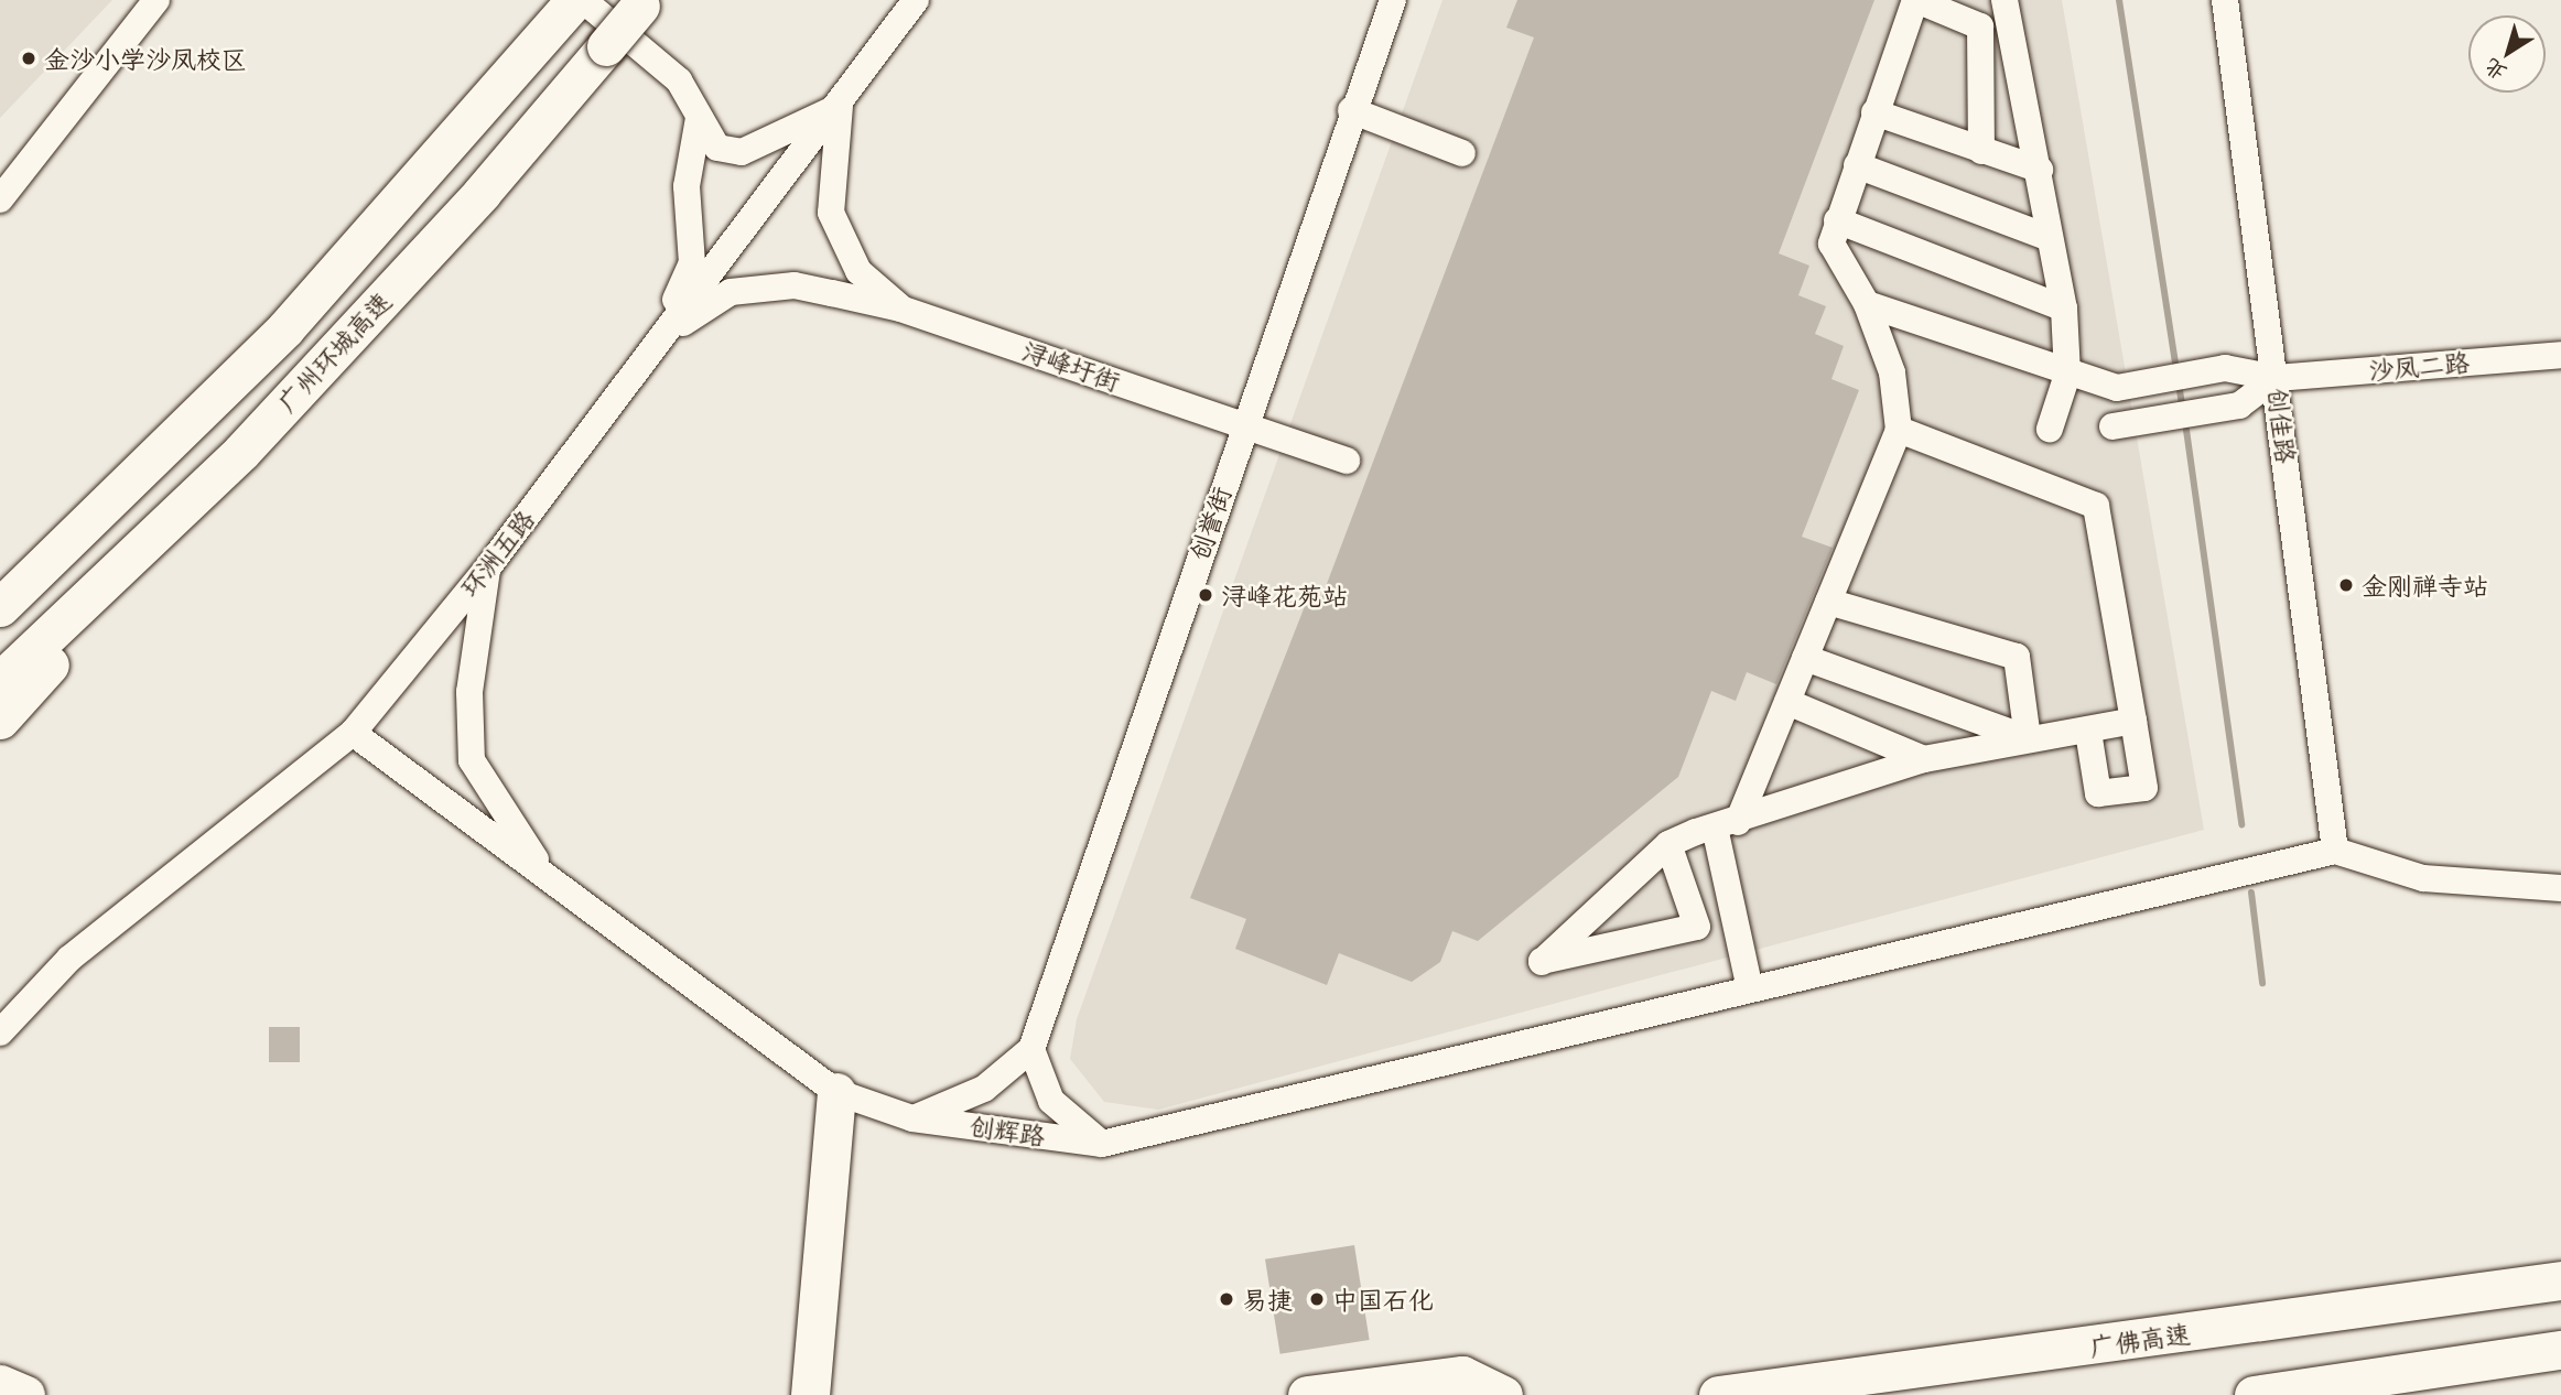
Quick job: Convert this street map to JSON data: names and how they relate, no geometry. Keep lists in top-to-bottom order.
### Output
{
  "streets": {
    "highway": ["广州环城高速", "广佛高速"],
    "street": [
      "浔峰圩街",
      "沙凤二路",
      "创佳路",
      "创誉街",
      "环洲五路",
      "创辉路"
    ]
  },
  "crossings": [
    ["浔峰圩街", "创誉街"],
    ["浔峰圩街", "环洲五路"],
    ["沙凤二路", "创佳路"],
    ["环洲五路", "创辉路"]
  ],
  "places": [
    "金沙小学沙凤校区",
    "金刚禅寺站",
    "浔峰花苑站",
    "易捷",
    "中国石化"
  ],
  "north": "bottom left"
}
